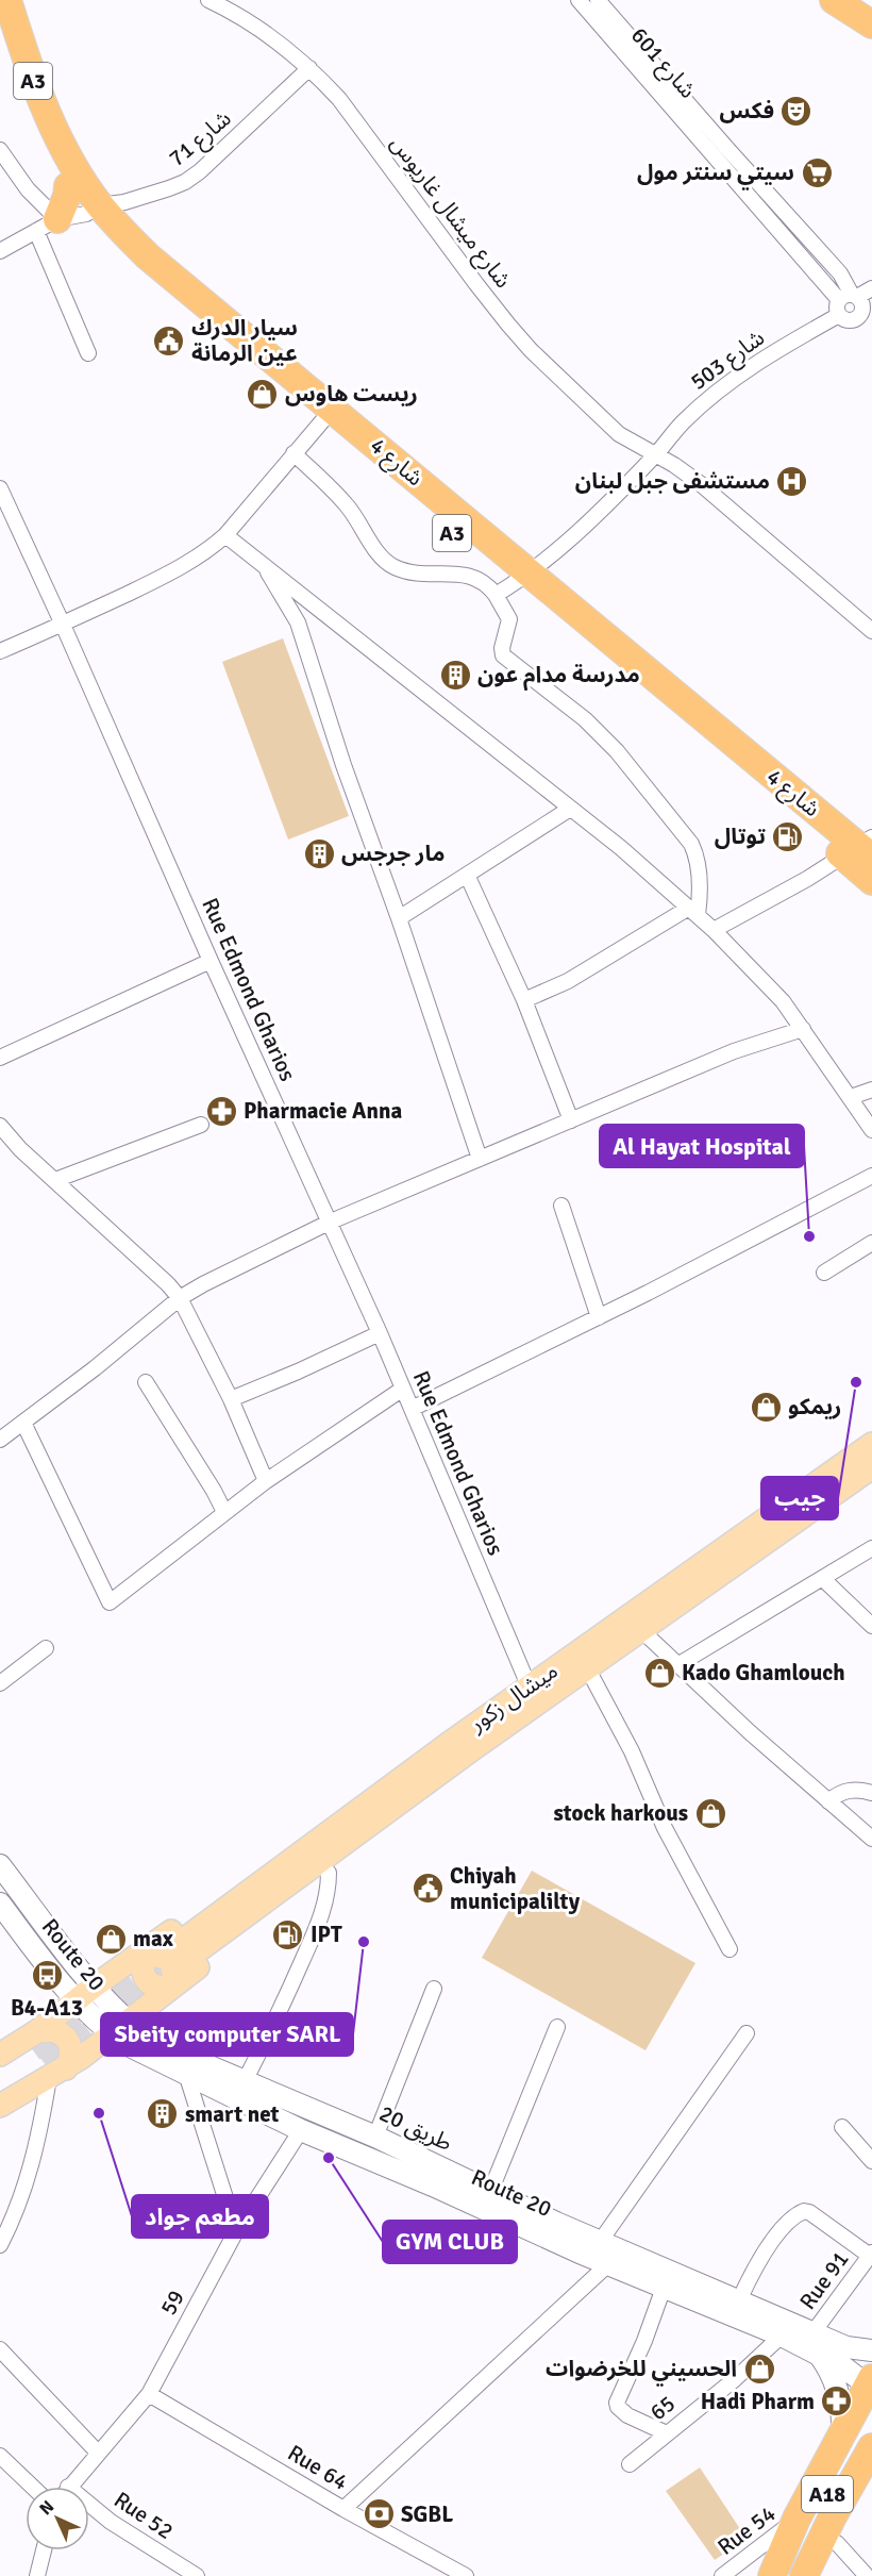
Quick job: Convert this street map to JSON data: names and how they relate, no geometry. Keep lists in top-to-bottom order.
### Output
{
  "streets": {
    "highway": ["A3", "شارع 4", "A18"],
    "main road": ["ميشال زكور", "Route 20", "طريق 20"],
    "street": [
      "شارع 601",
      "شارع 71",
      "شارع ميشال غاريوس",
      "شارع 503",
      "Rue Edmond Gharios",
      "Rue 91",
      "59",
      "65",
      "Rue 64",
      "Rue 52",
      "Rue 54"
    ]
  },
  "crossings": [
    ["شارع 601", "شارع 503"],
    ["شارع 71", "شارع ميشال غاريوس"],
    ["شارع 71", "شارع 4"],
    ["شارع ميشال غاريوس", "شارع 503"],
    ["Rue Edmond Gharios", "ميشال زكور"],
    ["Route 20", "طريق 20"],
    ["Route 20", "59"],
    ["Route 20", "65"],
    ["طريق 20", "Rue 91"],
    ["59", "Rue 64"]
  ],
  "places": {
    "theatre": ["فكس"],
    "supermarket": ["سيتي سنتر مول"],
    "public building": ["سيار الدرك عين الرمانة", "Chiyah municipalilty"],
    "shop": [
      "ريست هاوس",
      "ريمكو",
      "Kado Ghamlouch",
      "stock harkous",
      "max",
      "الحسيني للخرضوات"
    ],
    "hospital": ["مستشفى جبل لبنان"],
    "building": ["مدرسة مدام عون", "مار جرجس", "smart net"],
    "fuel station": ["توتال", "IPT"],
    "pharmacy": ["Pharmacie Anna", "Hadi Pharm"],
    "other": [
      "Al Hayat Hospital",
      "جيب",
      "Sbeity computer SARL",
      "مطعم جواد",
      "GYM CLUB"
    ],
    "bus stop": ["B4-A13"],
    "bank": ["SGBL"]
  },
  "north": "top left"
}
